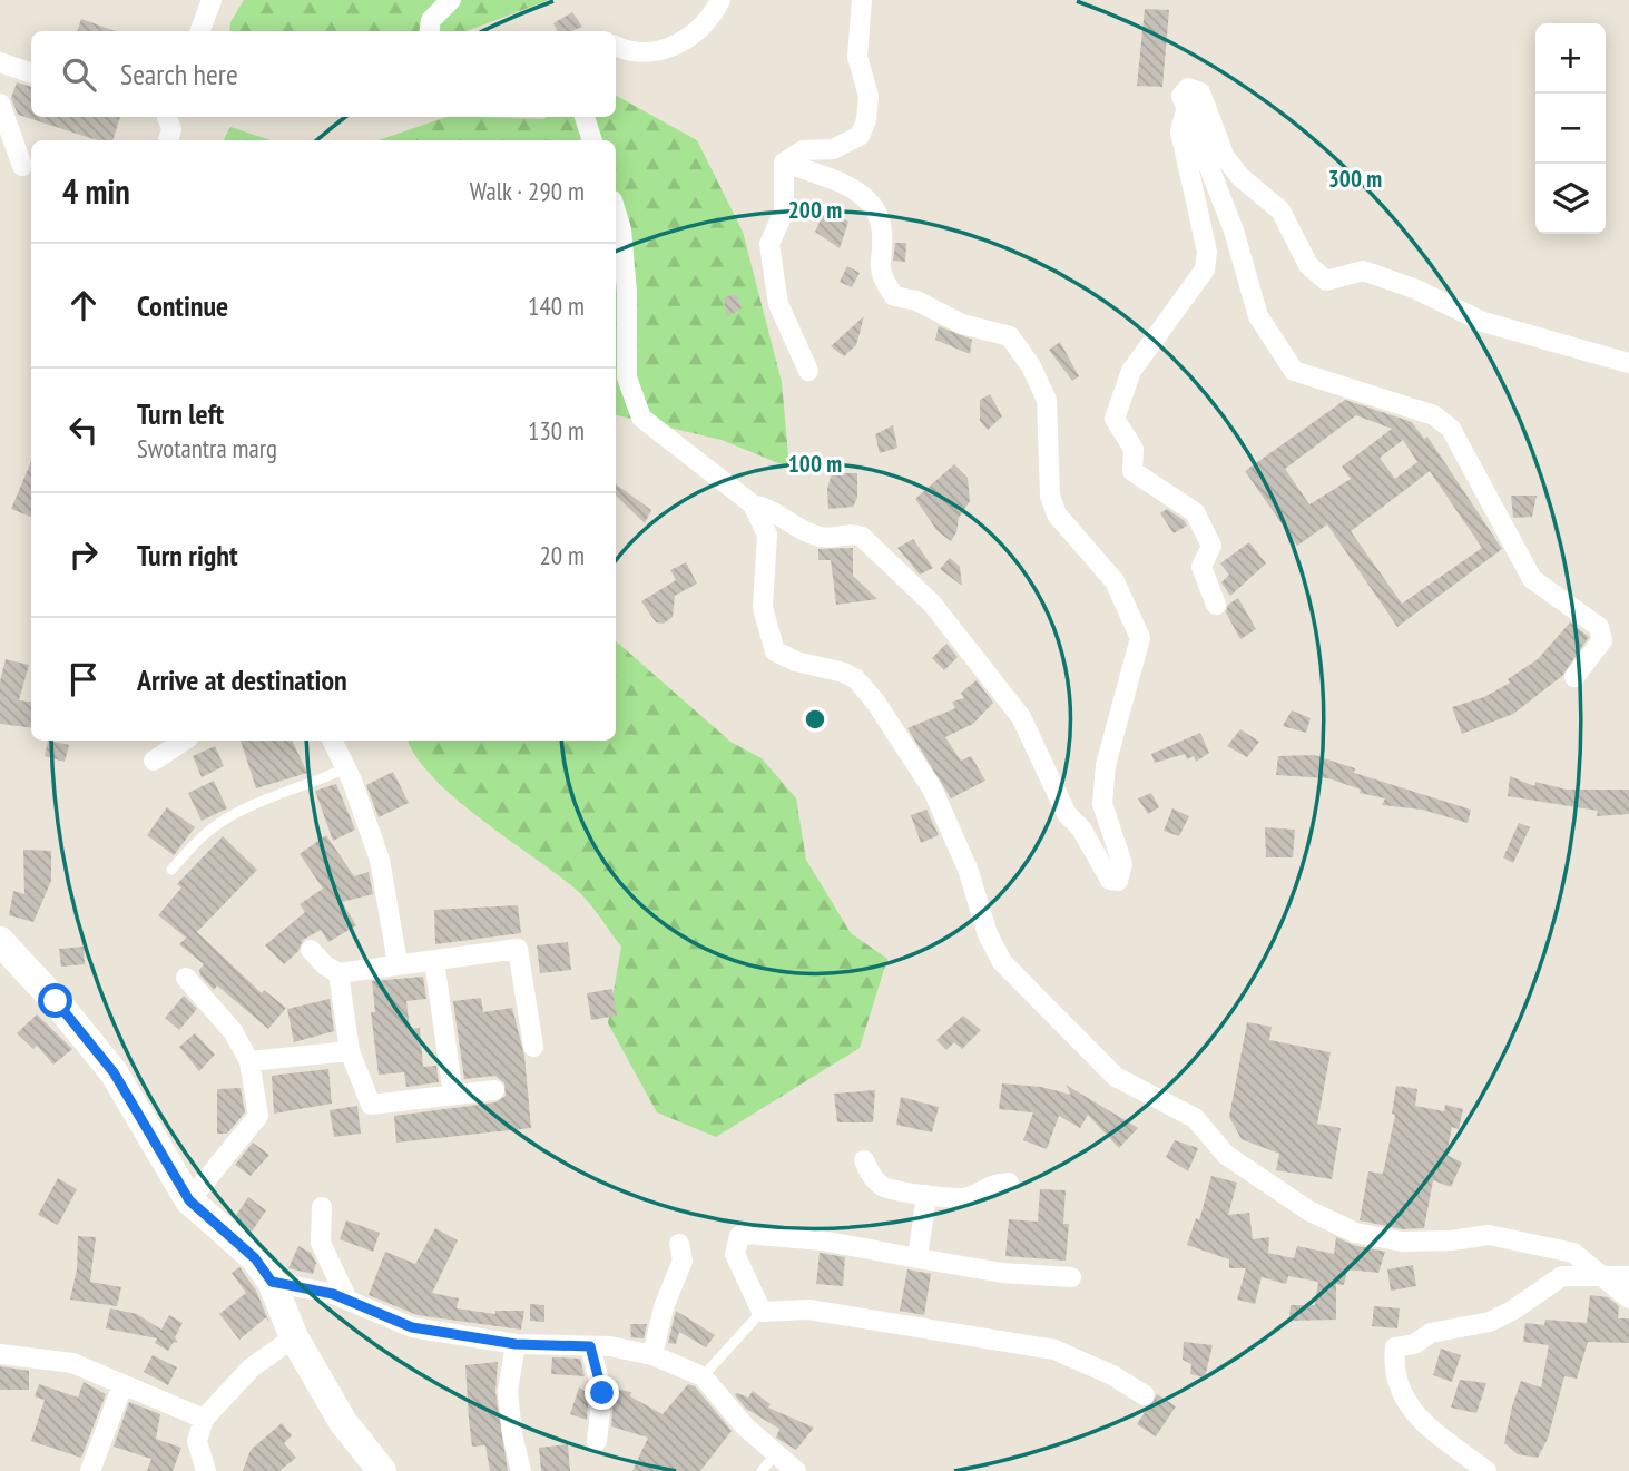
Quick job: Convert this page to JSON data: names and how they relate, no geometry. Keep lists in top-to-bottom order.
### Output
{
  "page": {
    "map_buttons": ["+", "−"],
    "search": "Search here",
    "heading": ["4 min", "Walk · 290 m"],
    "list": [
      ["Continue", "140 m"],
      ["Turn left", "Swotantra marg", "130 m"],
      ["Turn right", "20 m"],
      "Arrive at destination"
    ]
  },
  "rings": ["300 m", "200 m", "100 m"]
}
